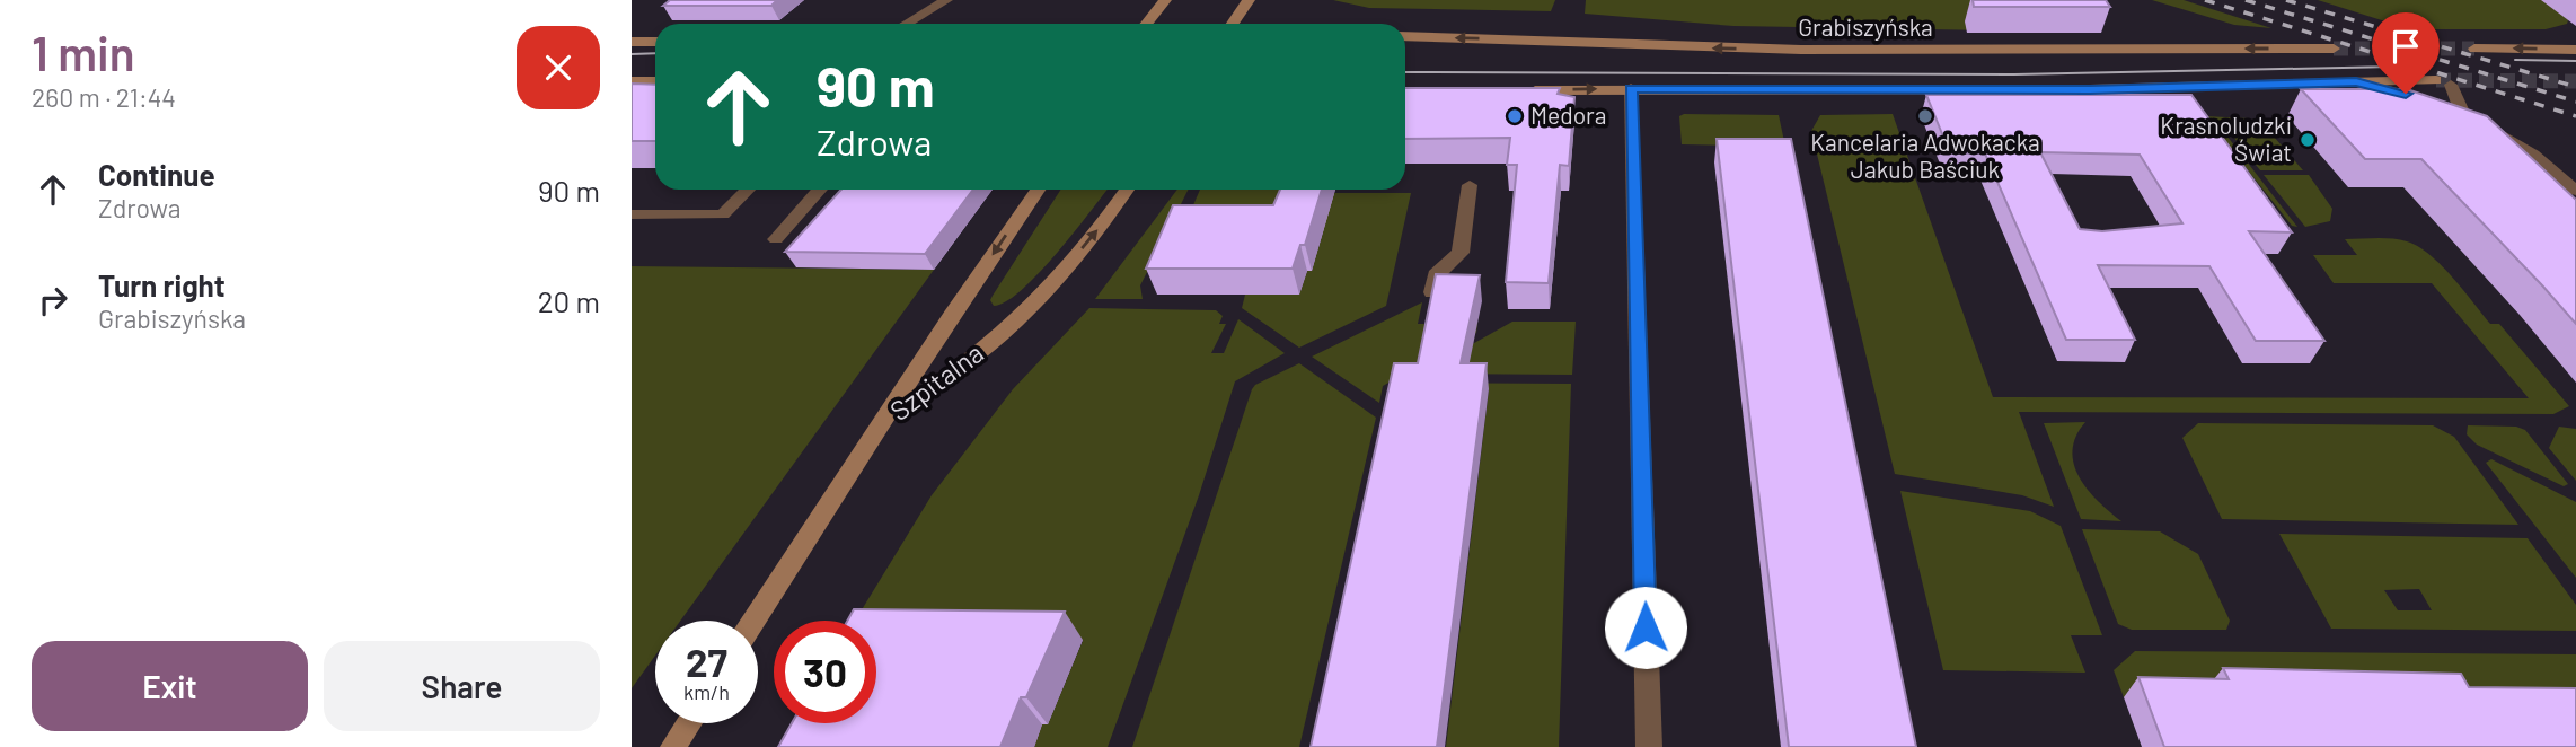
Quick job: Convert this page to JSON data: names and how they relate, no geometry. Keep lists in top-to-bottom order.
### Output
{
  "streets": {
    "main road": ["Grabiszyńska", "Szpitalna"]
  },
  "places": ["Medora", "Kancelaria Adwokacka Jakub Baściuk", "Krasnoludzki Świat"],
  "page": {
    "heading": ["1 min", "260 m · 21:44"],
    "turn": ["90 m", "Zdrowa"],
    "list": [
      {
        "name": "Continue",
        "note": "Zdrowa",
        "value": "90 m"
      },
      {
        "name": "Turn right",
        "note": "Grabiszyńska",
        "value": "20 m"
      }
    ],
    "speed": "27 km/h",
    "limit": "30",
    "buttons": ["Exit", "Share"]
  }
}
